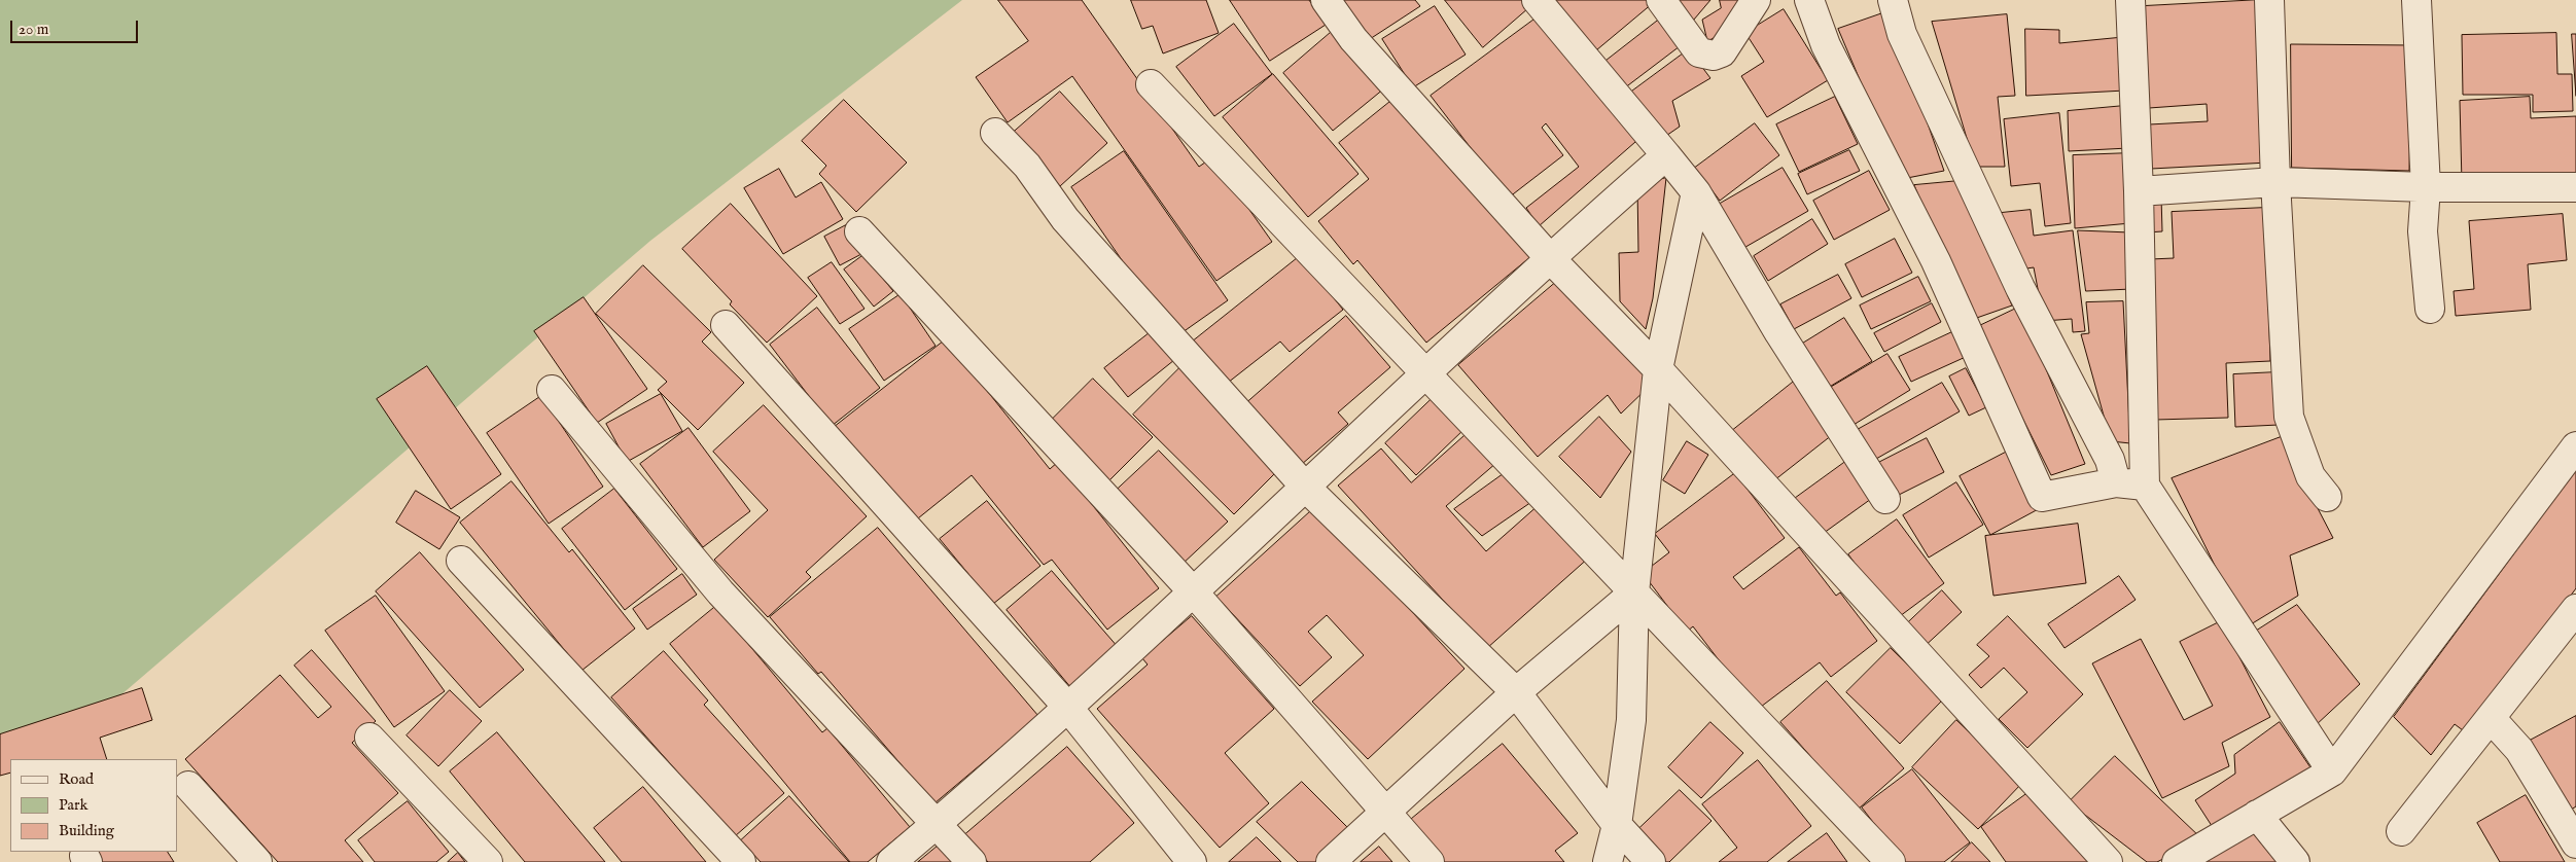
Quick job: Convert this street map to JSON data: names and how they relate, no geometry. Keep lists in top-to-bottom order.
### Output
{
  "legend": ["Road", "Park", "Building"],
  "scale_bar": "20 m"
}
